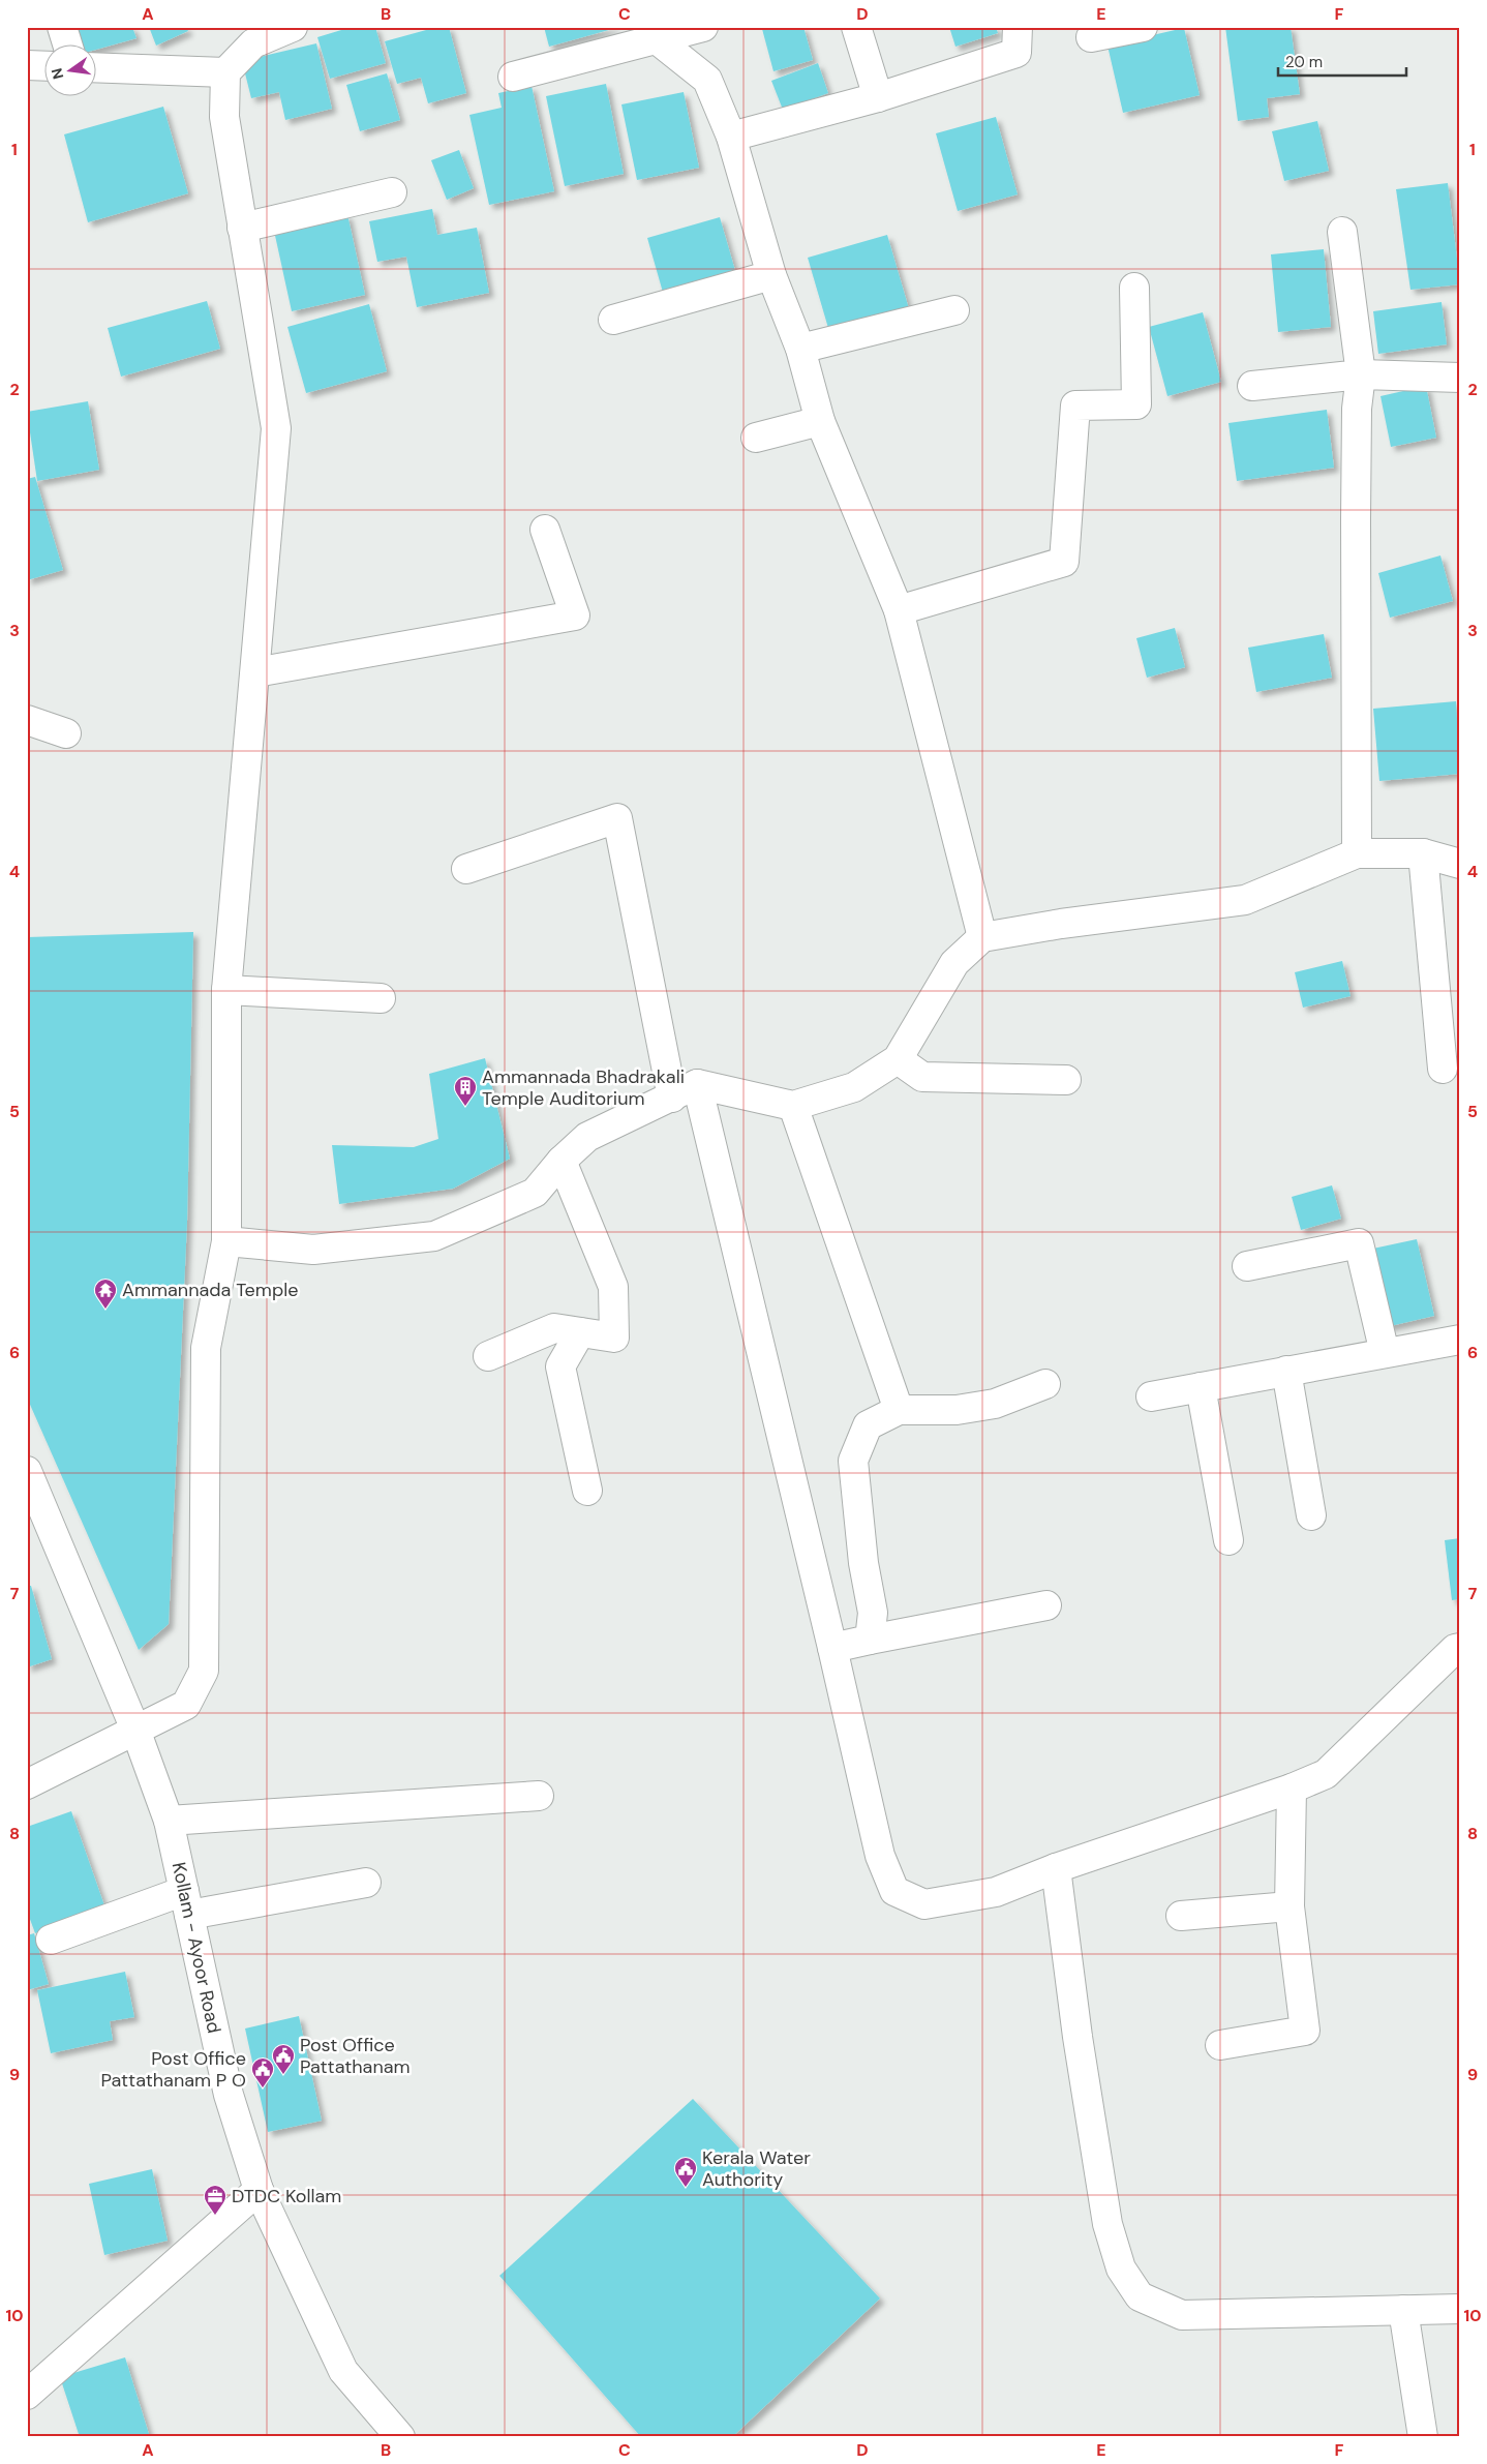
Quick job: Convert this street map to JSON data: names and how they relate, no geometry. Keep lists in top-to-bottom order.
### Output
{
  "streets": {
    "street": ["Kollam - Ayoor Road"]
  },
  "places": {
    "building": ["Ammannada Bhadrakali Temple Auditorium"],
    "temple": ["Ammannada Temple"],
    "public building": ["Post Office Pattathanam", "Post Office Pattathanam P O", "Kerala Water Authority"],
    "office": ["DTDC Kollam"]
  },
  "scale_bar": "20 m",
  "north": "left",
  "grid": {
    "columns": [
      "A",
      "B",
      "C",
      "D",
      "E",
      "F"
    ],
    "rows": [
      "1",
      "2",
      "3",
      "4",
      "5",
      "6",
      "7",
      "8",
      "9",
      "10"
    ]
  }
}
